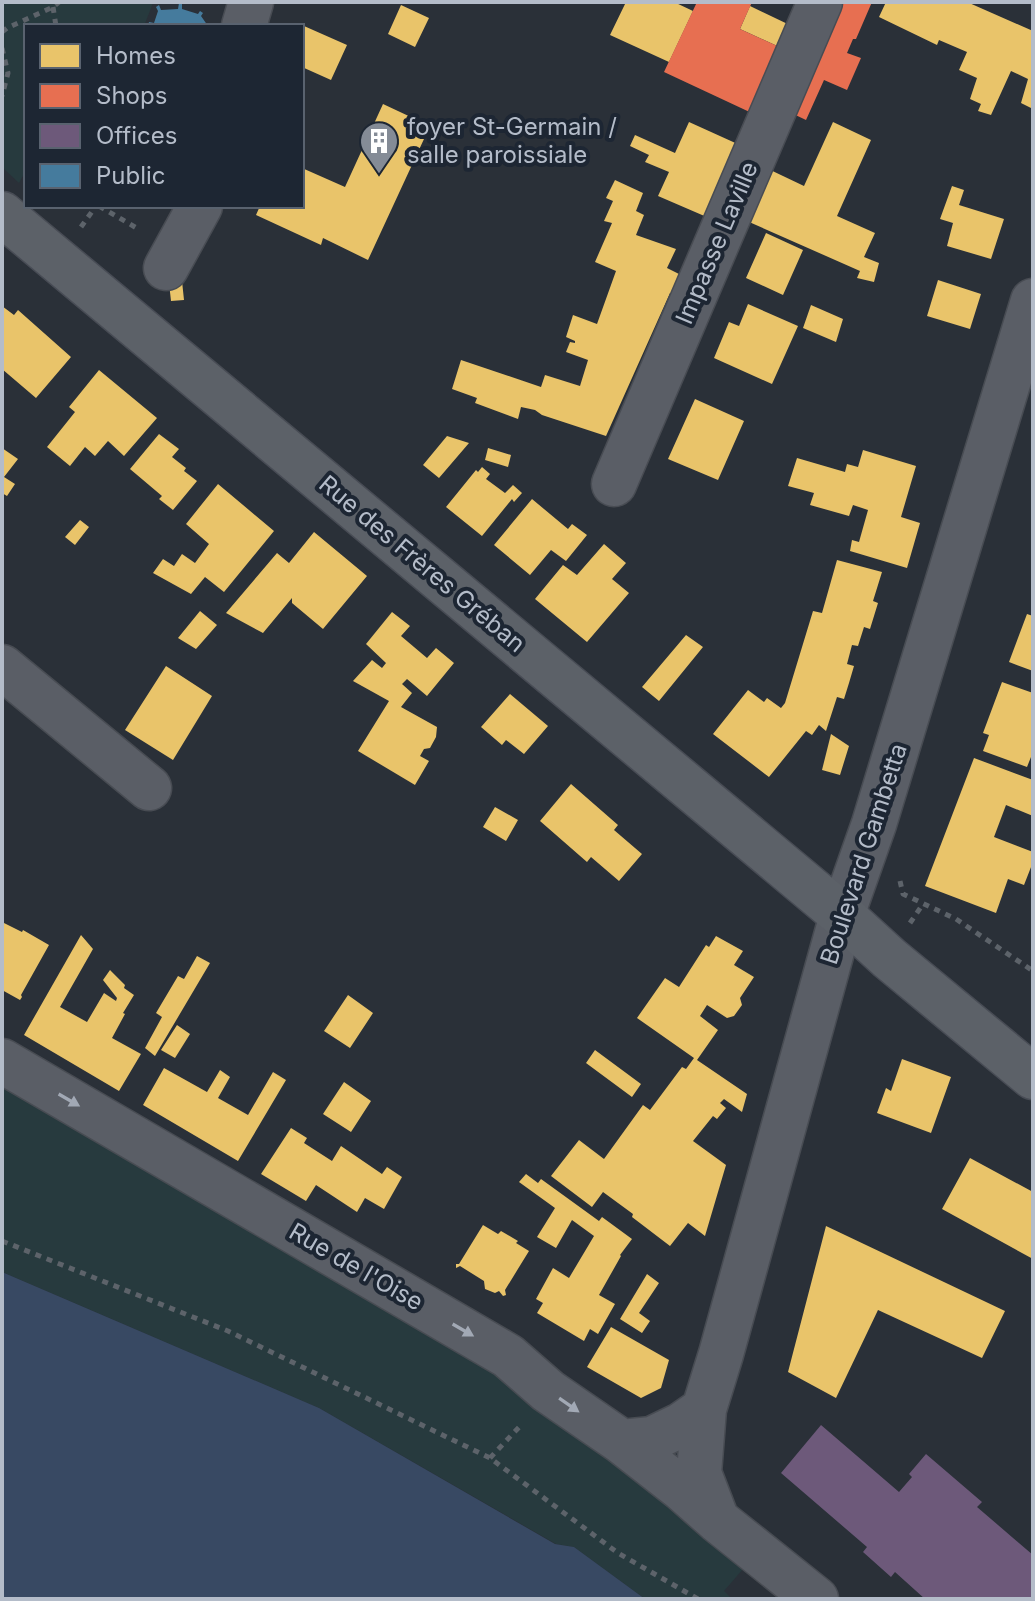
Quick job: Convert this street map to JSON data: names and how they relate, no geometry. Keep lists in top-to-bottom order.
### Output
{
  "streets": {
    "main road": ["Rue des Frères Gréban"],
    "street": ["Impasse Laville", "Boulevard Gambetta", "Rue de l'Oise"]
  },
  "crossings": [
    ["Rue des Frères Gréban", "Boulevard Gambetta"],
    ["Boulevard Gambetta", "Rue de l'Oise"]
  ],
  "one_way": ["Rue de l'Oise"],
  "places": {
    "building": ["foyer St-Germain / salle paroissiale"]
  },
  "legend": [
    "Homes",
    "Shops",
    "Offices",
    "Public"
  ]
}
